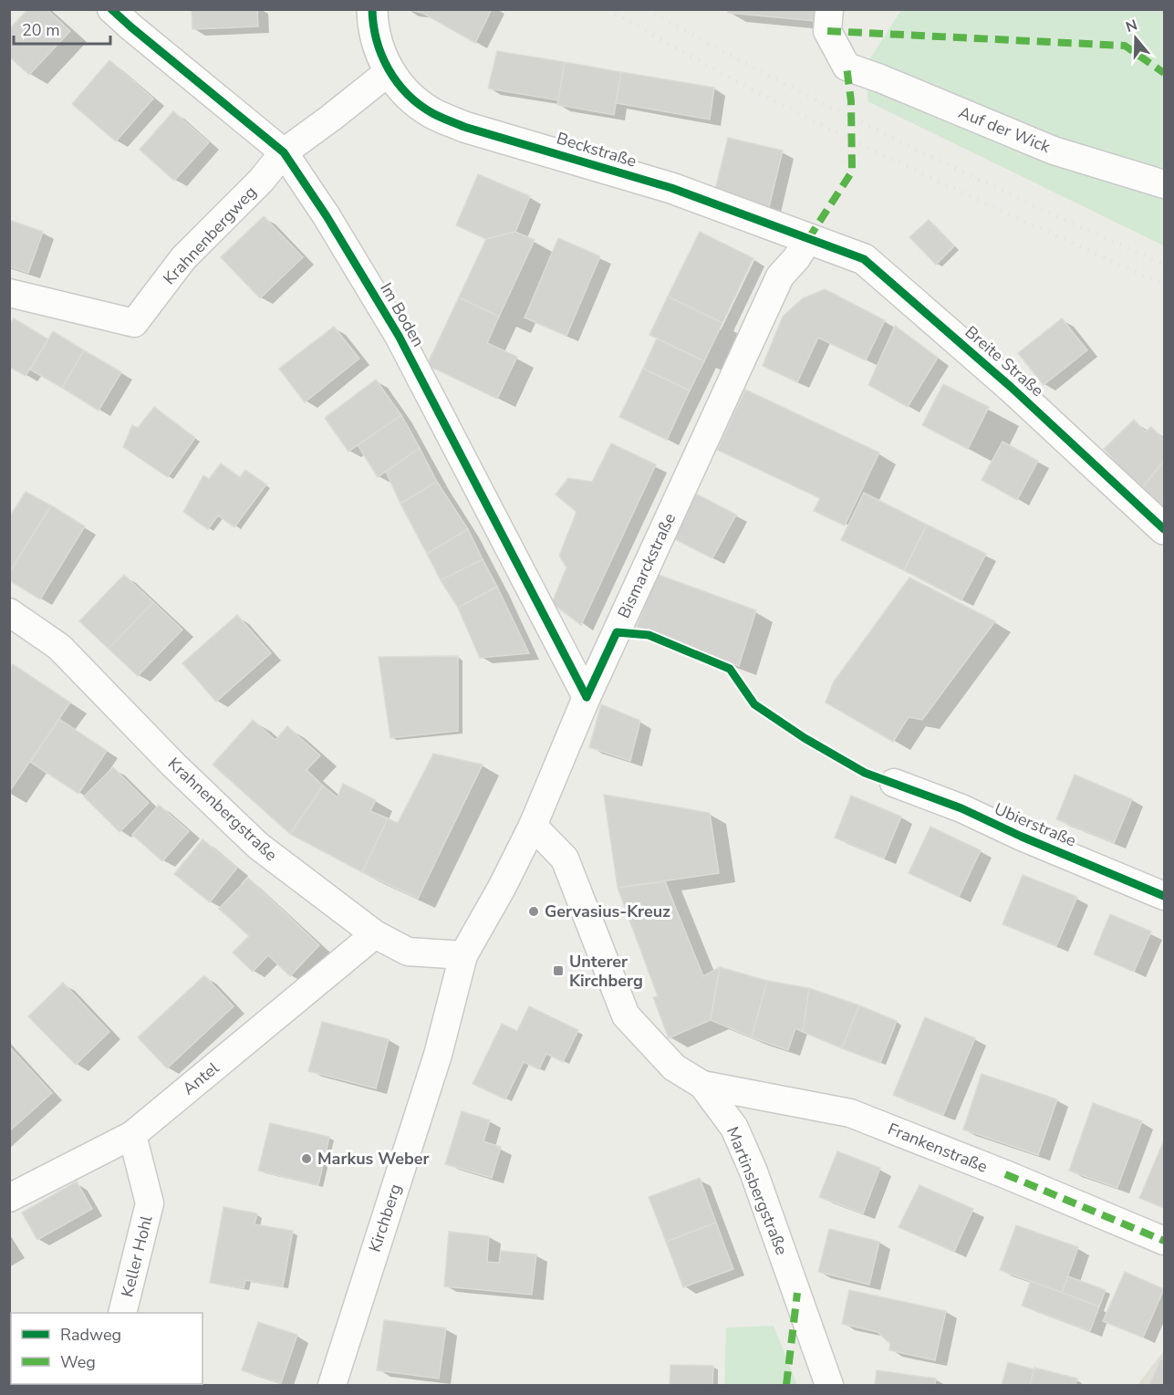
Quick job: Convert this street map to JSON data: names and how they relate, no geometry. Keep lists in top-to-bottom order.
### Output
{
  "streets": {
    "street": [
      "Auf der Wick",
      "Beckstraße",
      "Krahnenbergweg",
      "Im Boden",
      "Breite Straße",
      "Bismarckstraße",
      "Krahnenbergstraße",
      "Ubierstraße",
      "Antel",
      "Frankenstraße",
      "Martinsbergstraße",
      "Kirchberg",
      "Keller Hohl"
    ]
  },
  "crossings": [
    ["Beckstraße", "Krahnenbergweg"],
    ["Beckstraße", "Breite Straße"],
    ["Beckstraße", "Bismarckstraße"],
    ["Krahnenbergweg", "Im Boden"],
    ["Im Boden", "Bismarckstraße"],
    ["Breite Straße", "Bismarckstraße"],
    ["Bismarckstraße", "Krahnenbergstraße"],
    ["Bismarckstraße", "Martinsbergstraße"],
    ["Bismarckstraße", "Kirchberg"],
    ["Krahnenbergstraße", "Antel"],
    ["Krahnenbergstraße", "Kirchberg"],
    ["Antel", "Keller Hohl"],
    ["Frankenstraße", "Martinsbergstraße"]
  ],
  "places": {
    "other": ["Gervasius-Kreuz", "Markus Weber"],
    "transit": ["Unterer Kirchberg"]
  },
  "legend": ["Radweg", "Weg"],
  "scale_bar": "20 m",
  "north": "top"
}
